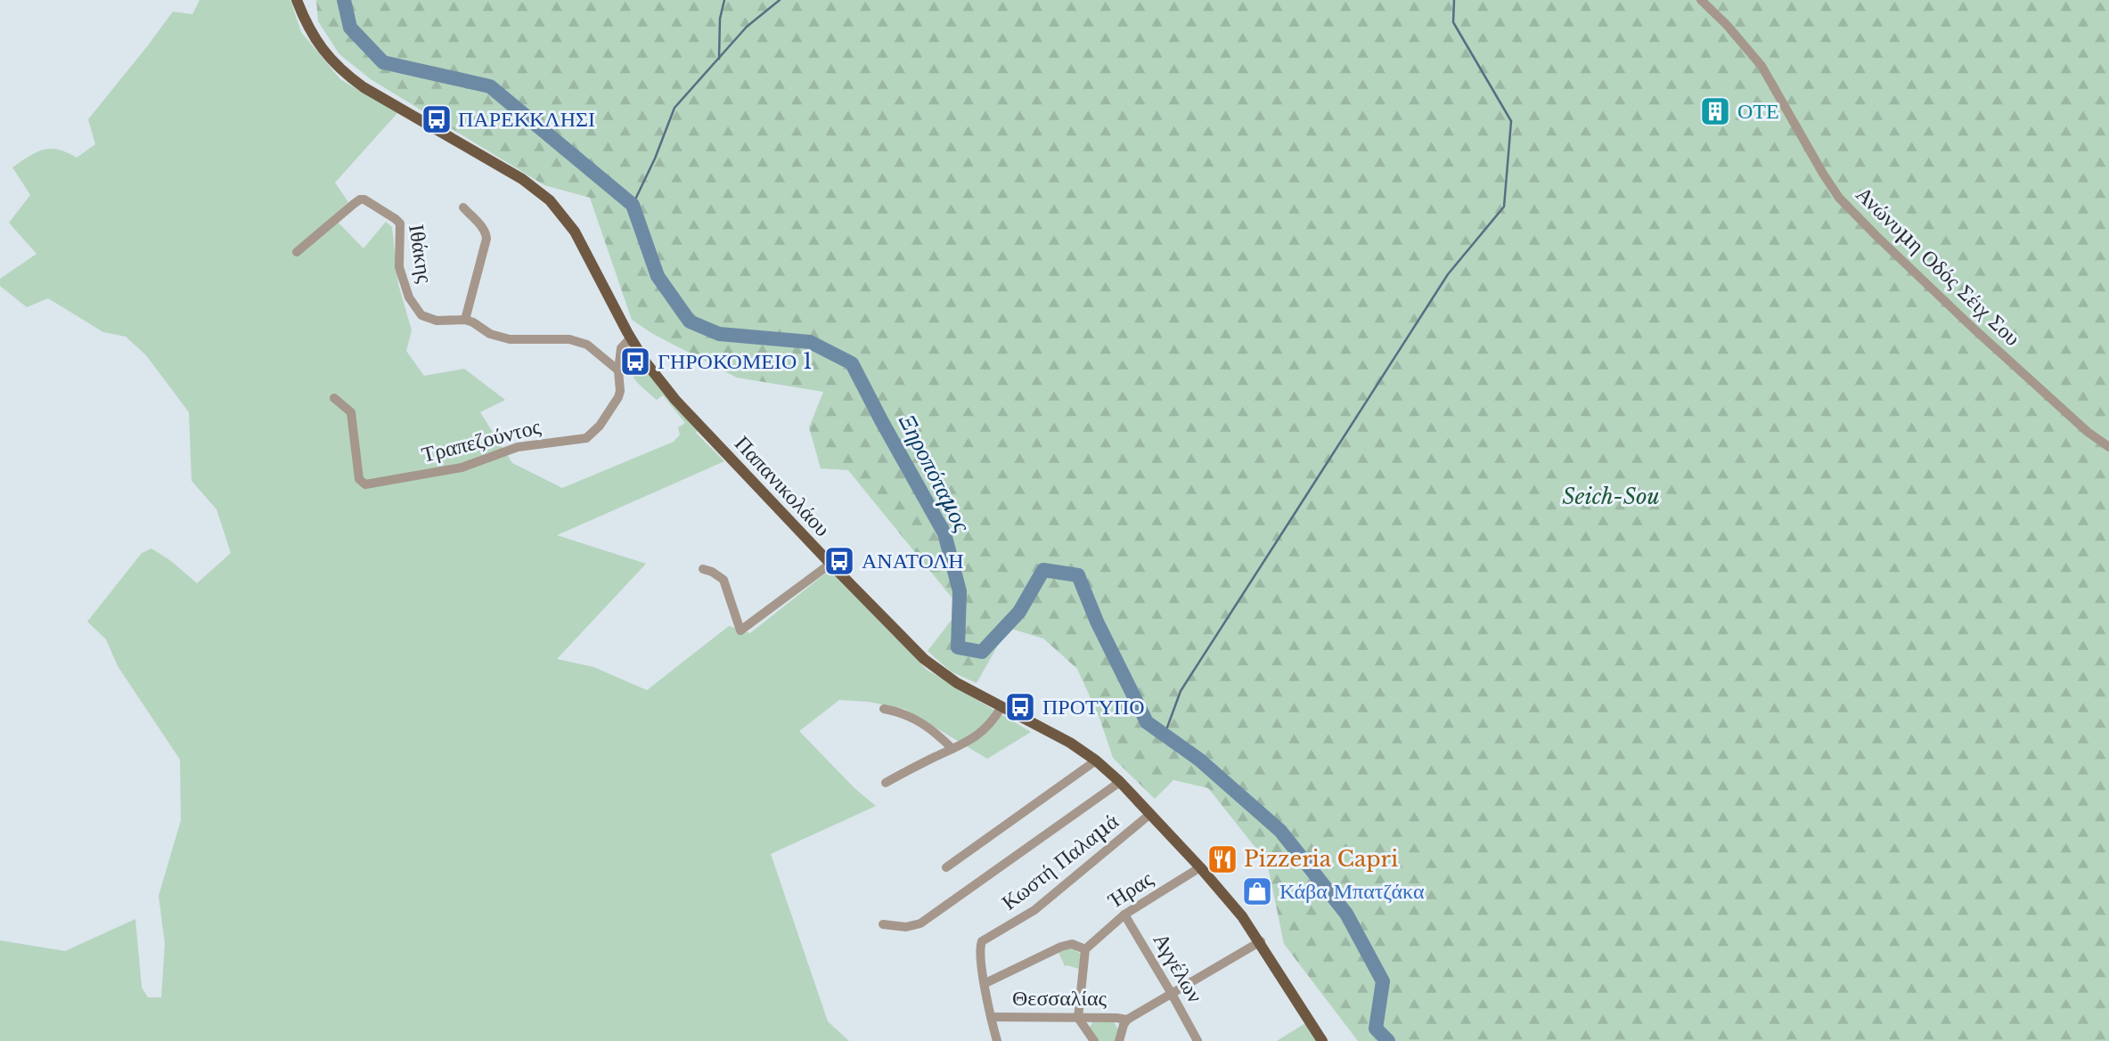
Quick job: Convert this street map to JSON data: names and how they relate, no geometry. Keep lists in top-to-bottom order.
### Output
{
  "streets": {
    "main road": ["Παπανικολάου"],
    "street": [
      "Ιθάκης",
      "Ανώνυμη Οδός Σέιχ Σου",
      "Τραπεζούντος",
      "Κωστή Παλαμά",
      "Ήρας",
      "Αγγέλων",
      "Θεσσαλίας"
    ]
  },
  "crossings": [
    ["Ιθάκης", "Τραπεζούντος"],
    ["Παπανικολάου", "Κωστή Παλαμά"],
    ["Παπανικολάου", "Ήρας"],
    ["Κωστή Παλαμά", "Θεσσαλίας"],
    ["Ήρας", "Αγγέλων"]
  ],
  "water": ["Ξηροπόταμος"],
  "parks": ["Seich-Sou"],
  "places": {
    "building": ["ΟΤΕ"],
    "bus stop": [
      "ΠΑΡΕΚΚΛΗΣΙ",
      "ΓΗΡΟΚΟΜΕΙΟ 1",
      "ΑΝΑΤΟΛΗ",
      "ΠΡΟΤΥΠΟ"
    ],
    "restaurant": ["Pizzeria Capri"],
    "shop": ["Κάβα Μπατζάκα"]
  }
}
